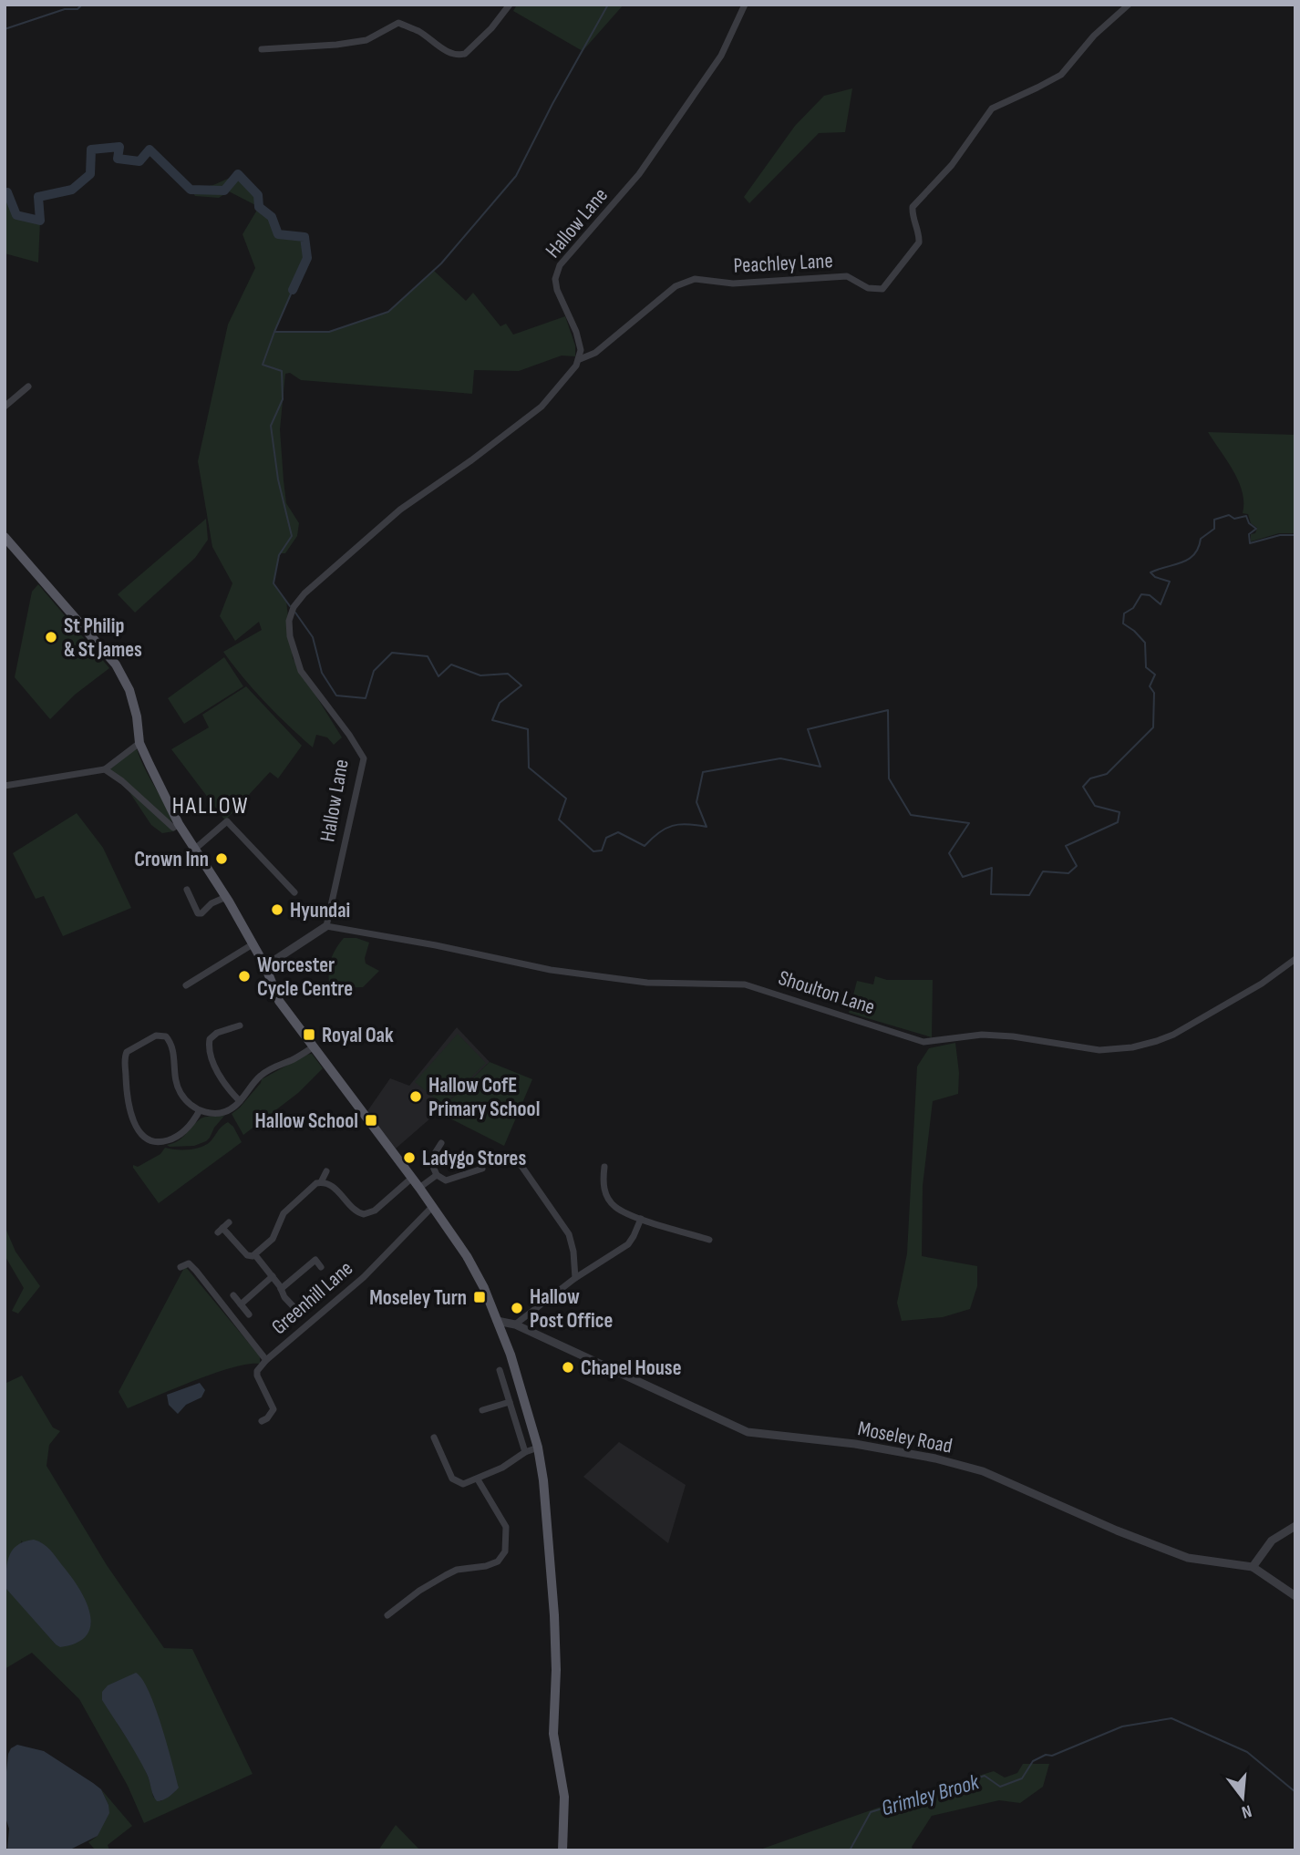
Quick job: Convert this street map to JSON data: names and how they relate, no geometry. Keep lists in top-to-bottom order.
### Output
{
  "streets": {
    "street": [
      "Hallow Lane",
      "Peachley Lane",
      "Shoulton Lane",
      "Greenhill Lane",
      "Moseley Road"
    ]
  },
  "crossings": [
    ["Hallow Lane", "Peachley Lane"],
    ["Hallow Lane", "Shoulton Lane"]
  ],
  "districts": ["HALLOW"],
  "water": ["Grimley Brook"],
  "places": {
    "other": [
      "St Philip & St James",
      "Crown Inn",
      "Hyundai",
      "Worcester Cycle Centre",
      "Hallow CofE Primary School",
      "Ladygo Stores",
      "Hallow Post Office",
      "Chapel House"
    ],
    "transit": ["Royal Oak", "Hallow School", "Moseley Turn"]
  },
  "north": "bottom"
}
